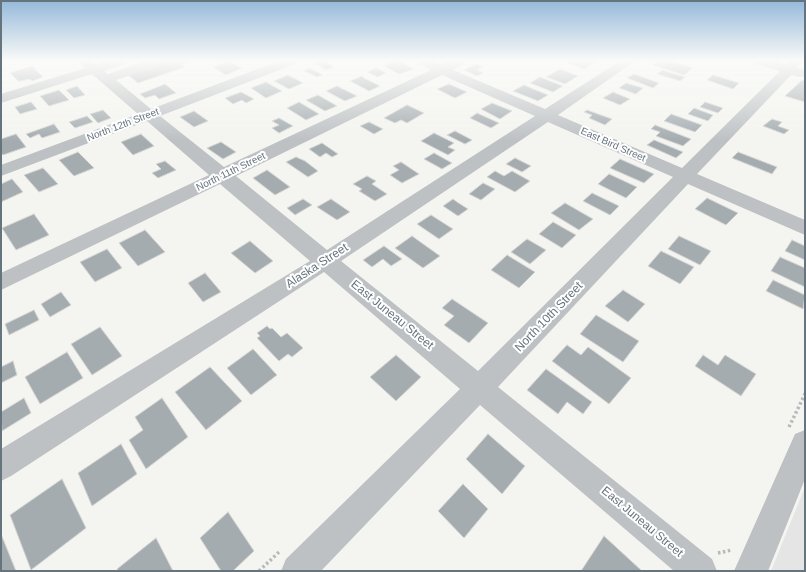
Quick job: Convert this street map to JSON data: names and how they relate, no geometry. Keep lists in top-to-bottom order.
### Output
{
  "streets": {
    "street": [
      "North 12th Street",
      "East Bird Street",
      "North 11th Street",
      "Alaska Street",
      "East Juneau Street",
      "North 10th Street"
    ]
  },
  "crossings": [
    ["North 12th Street", "East Juneau Street"],
    ["East Bird Street", "Alaska Street"],
    ["East Bird Street", "North 10th Street"],
    ["North 11th Street", "East Juneau Street"],
    ["Alaska Street", "East Juneau Street"],
    ["East Juneau Street", "North 10th Street"]
  ]
}
